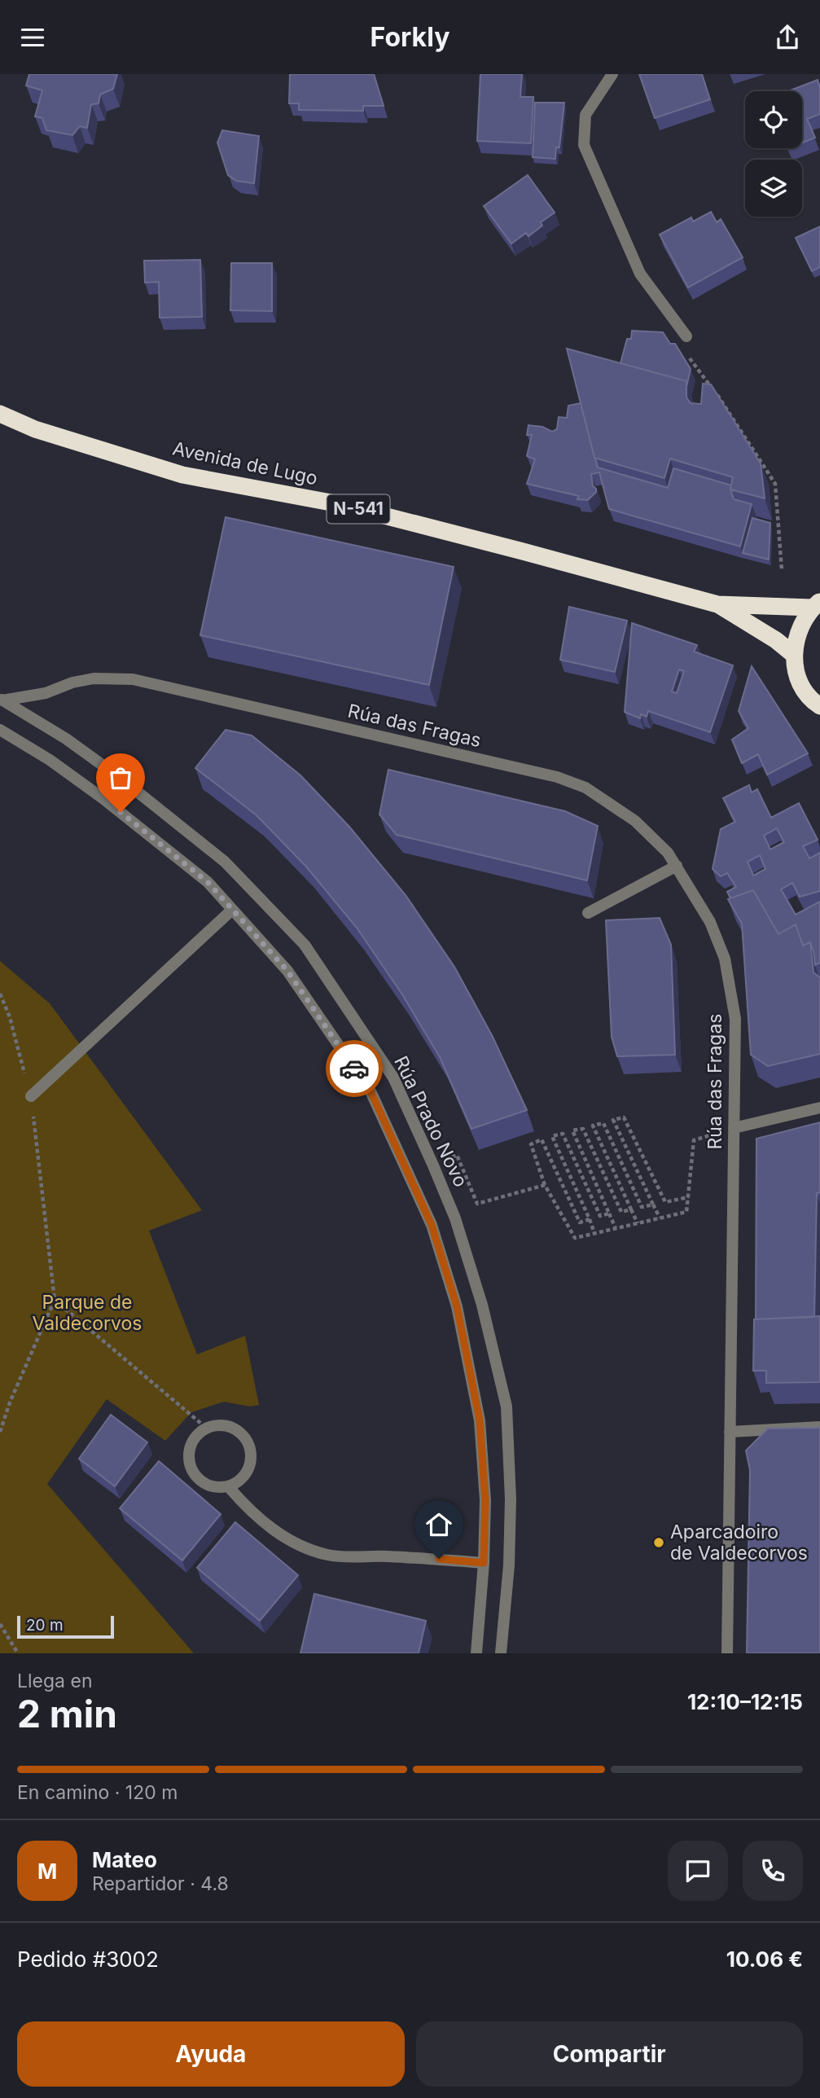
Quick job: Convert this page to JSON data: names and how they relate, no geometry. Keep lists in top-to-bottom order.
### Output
{
  "streets": {
    "highway": ["Avenida de Lugo", "N-541"],
    "street": ["Rúa das Fragas", "Rúa Prado Novo"]
  },
  "crossings": [
    ["Avenida de Lugo", "N-541"],
    ["Rúa das Fragas", "Rúa Prado Novo"]
  ],
  "parks": ["Parque de Valdecorvos"],
  "places": ["Aparcadoiro de Valdecorvos"],
  "scale_bar": "20 m",
  "page": {
    "header": "Forkly",
    "scale": "20 m",
    "heading": ["2 min", "Llega en", "12:10–12:15"],
    "panel": [
      "Mateo",
      "Repartidor · 4.8",
      "Pedido #3002",
      "10.06 €"
    ],
    "bar": "En camino · 120 m",
    "round": "M",
    "buttons": ["Ayuda", "Compartir"]
  }
}
